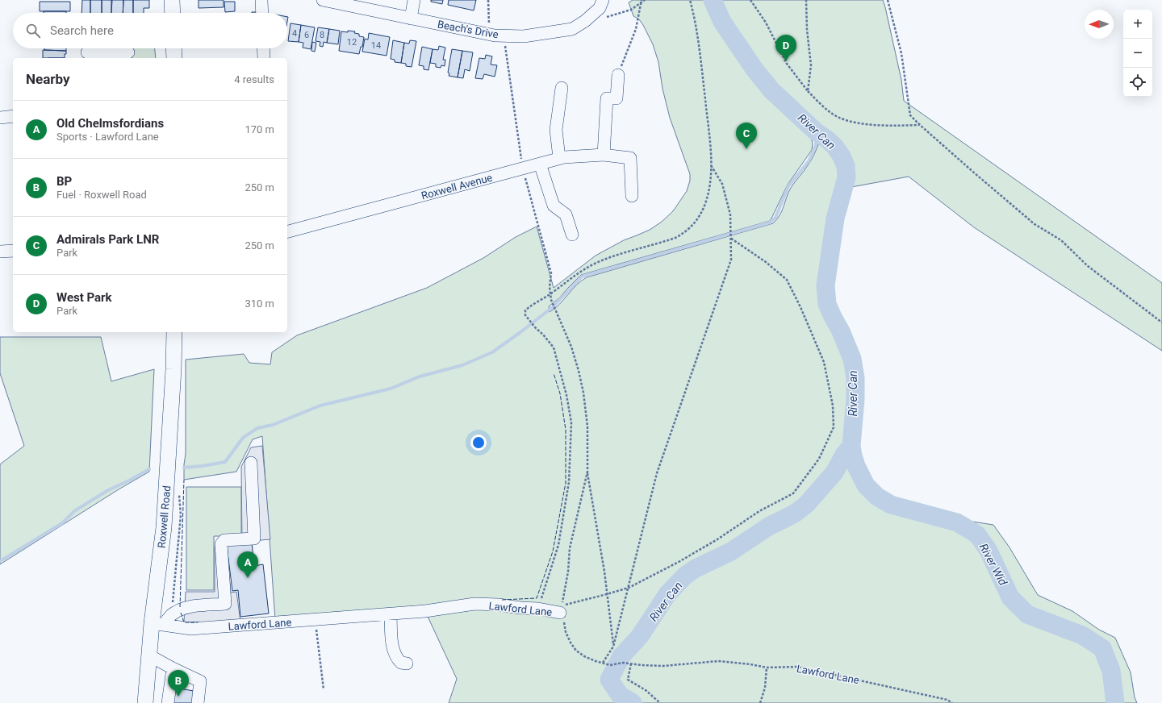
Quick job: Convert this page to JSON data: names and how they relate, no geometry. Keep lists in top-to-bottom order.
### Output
{
  "streets": {
    "main road": ["Roxwell Road"],
    "street": ["Beach's Drive", "Roxwell Avenue", "Lawford Lane"]
  },
  "crossings": [
    ["Roxwell Road", "Lawford Lane"]
  ],
  "water": ["River Can", "River Wid"],
  "house_numbers": [
    "4",
    "6",
    "8",
    "12",
    "14"
  ],
  "north": "left",
  "page": {
    "map_buttons": ["+", "−"],
    "search": "Search here",
    "pins": [
      "D",
      "C",
      "A",
      "B"
    ],
    "heading": ["Nearby", "4 results"],
    "list": [
      {
        "mark": "A",
        "name": "Old Chelmsfordians",
        "note": "Sports · Lawford Lane",
        "value": "170 m"
      },
      {
        "mark": "B",
        "name": "BP",
        "note": "Fuel · Roxwell Road",
        "value": "250 m"
      },
      {
        "mark": "C",
        "name": "Admirals Park LNR",
        "note": "Park",
        "value": "250 m"
      },
      {
        "mark": "D",
        "name": "West Park",
        "note": "Park",
        "value": "310 m"
      }
    ]
  }
}
